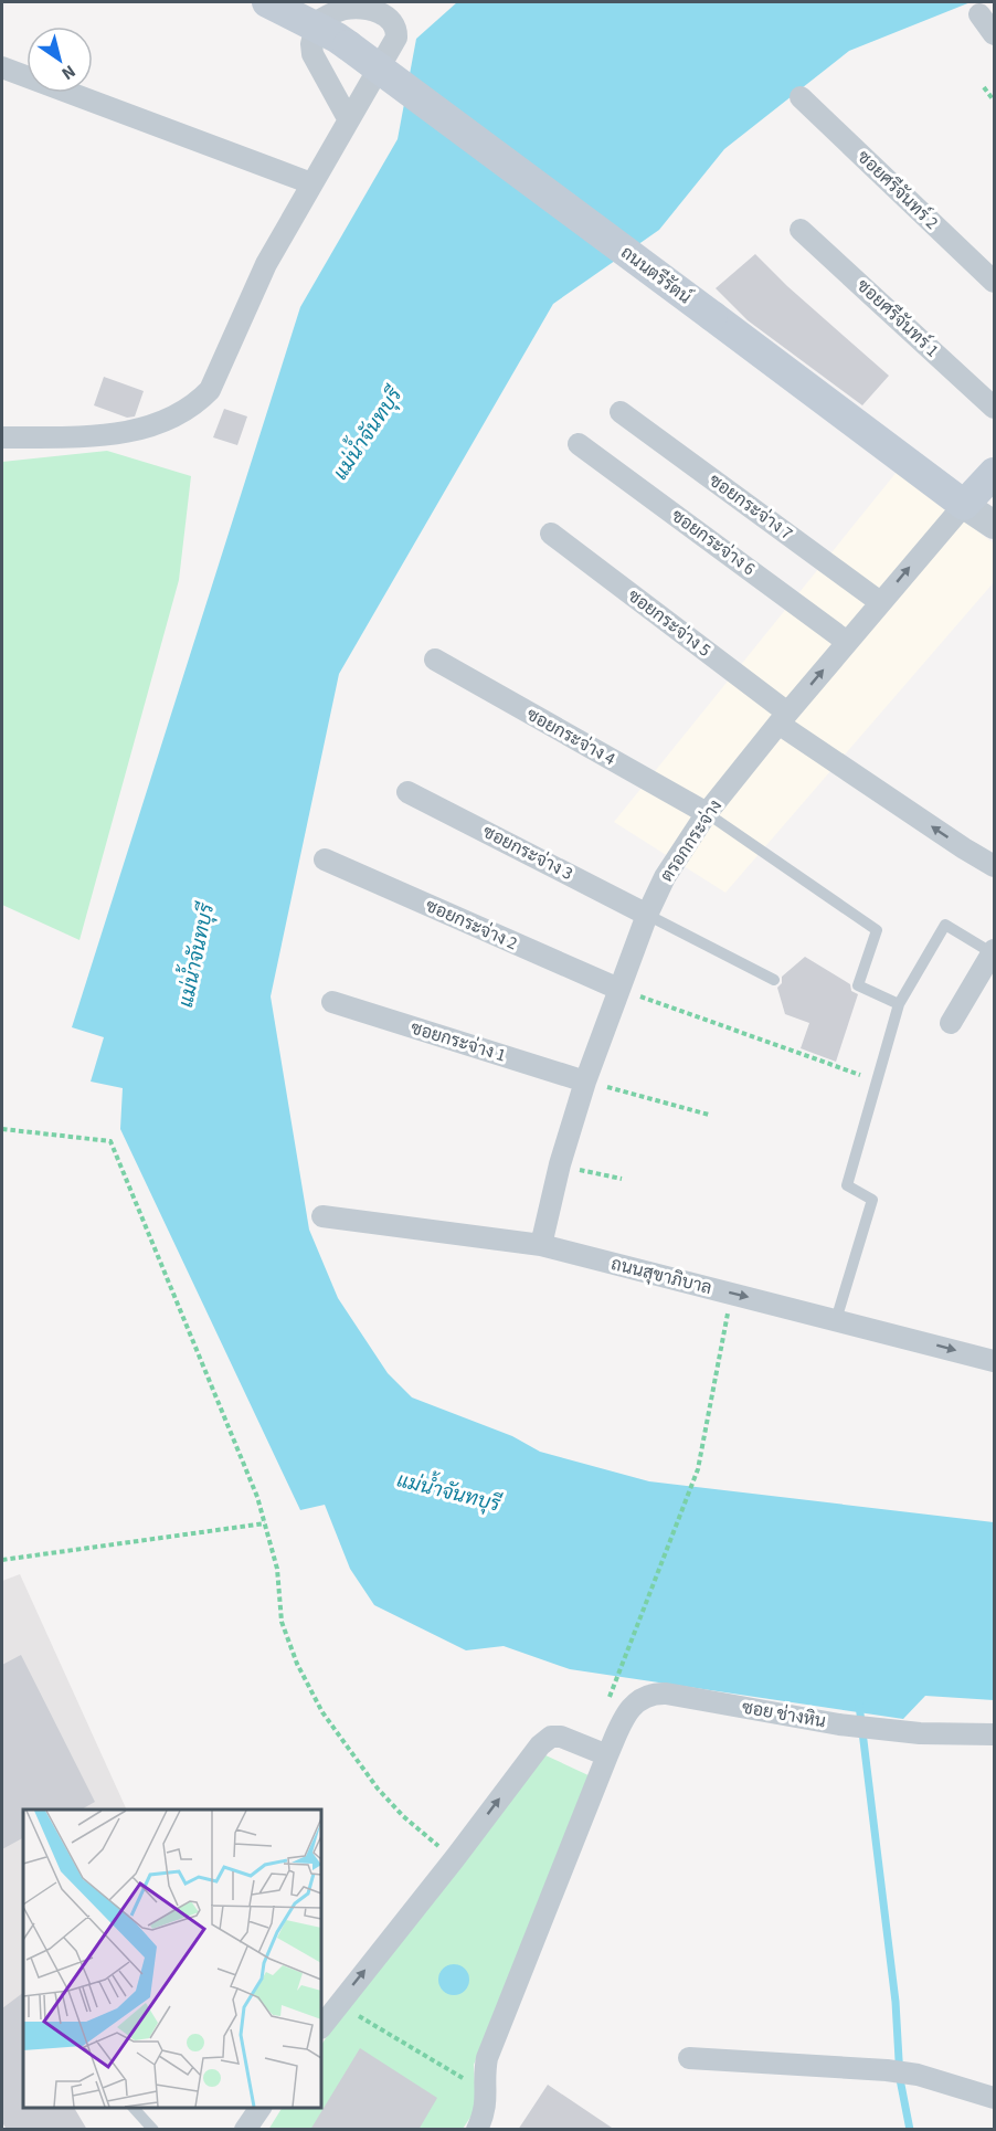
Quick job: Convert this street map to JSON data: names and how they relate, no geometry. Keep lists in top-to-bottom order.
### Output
{
  "streets": {
    "main road": ["ถนนตรีรัตน์"],
    "street": [
      "ซอยศรีจันทร์ 2",
      "ซอยศรีจันทร์ 1",
      "ซอยกระจ่าง 7",
      "ซอยกระจ่าง 6",
      "ซอยกระจ่าง 5",
      "ซอยกระจ่าง 4",
      "ตรอกกระจ่าง",
      "ซอยกระจ่าง 3",
      "ซอยกระจ่าง 2",
      "ซอยกระจ่าง 1",
      "ถนนสุขาภิบาล",
      "ซอย ช่างหิน"
    ]
  },
  "crossings": [
    ["ถนนตรีรัตน์", "ตรอกกระจ่าง"],
    ["ซอยกระจ่าง 7", "ตรอกกระจ่าง"],
    ["ซอยกระจ่าง 6", "ตรอกกระจ่าง"],
    ["ซอยกระจ่าง 5", "ตรอกกระจ่าง"],
    ["ซอยกระจ่าง 4", "ตรอกกระจ่าง"],
    ["ตรอกกระจ่าง", "ซอยกระจ่าง 3"],
    ["ตรอกกระจ่าง", "ซอยกระจ่าง 2"],
    ["ตรอกกระจ่าง", "ซอยกระจ่าง 1"],
    ["ตรอกกระจ่าง", "ถนนสุขาภิบาล"]
  ],
  "one_way": ["ซอยกระจ่าง 5", "ถนนสุขาภิบาล"],
  "water": ["แม่น้ำจันทบุรี"],
  "north": "bottom right"
}
